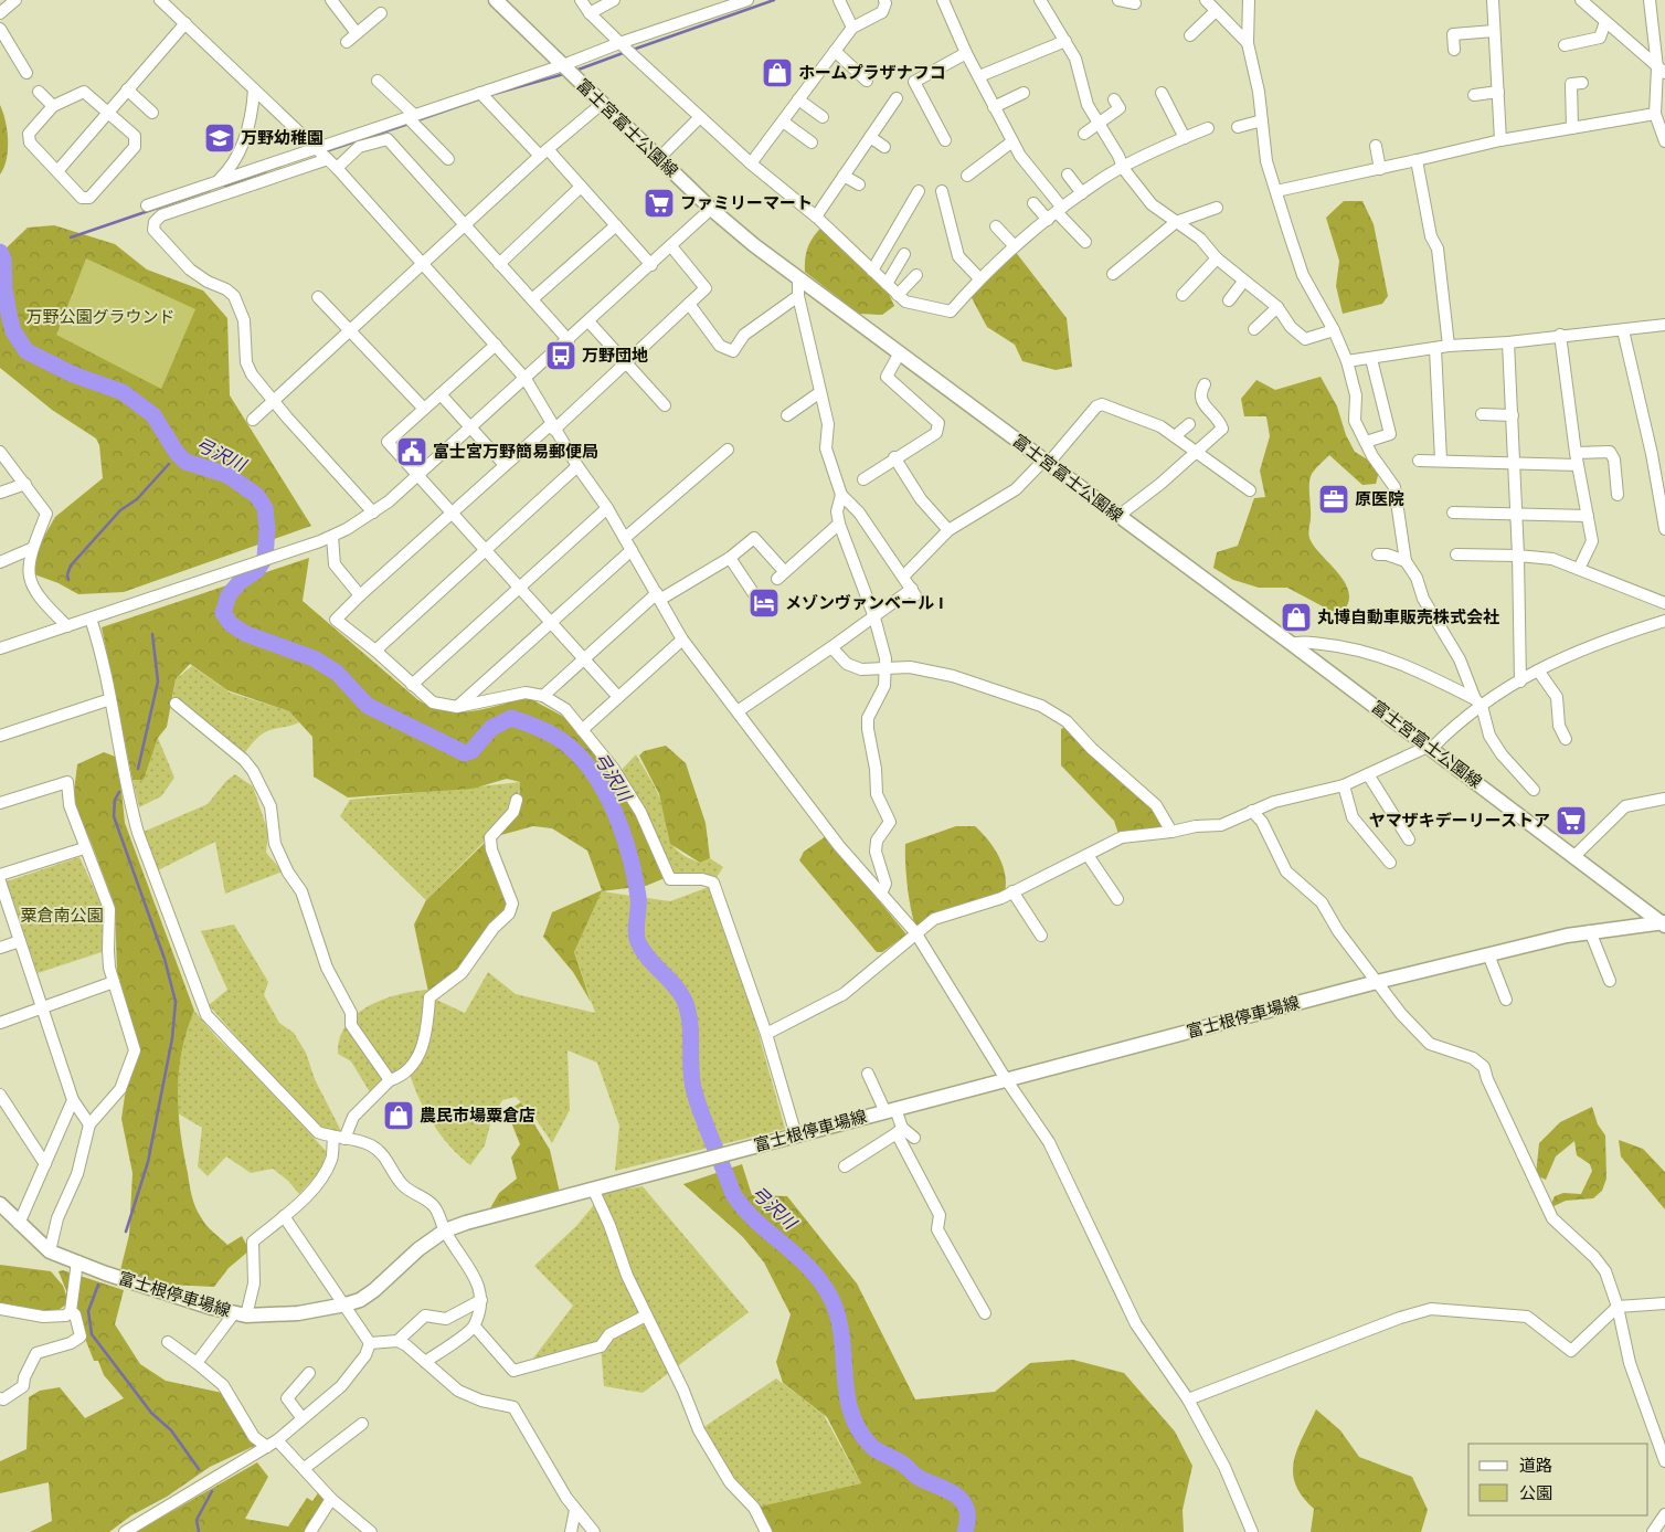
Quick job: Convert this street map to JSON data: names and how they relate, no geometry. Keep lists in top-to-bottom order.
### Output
{
  "streets": {
    "main road": ["富士宮富士公園線", "富士根停車場線"]
  },
  "crossings": [
    ["富士宮富士公園線", "富士根停車場線"]
  ],
  "water": ["弓沢川"],
  "parks": ["万野公園グラウンド", "粟倉南公園"],
  "places": {
    "shop": ["ホームプラザナフコ", "丸博自動車販売株式会社", "農民市場粟倉店"],
    "school or university": ["万野幼稚園"],
    "supermarket": ["ファミリーマート", "ヤマザキデーリーストア"],
    "bus stop": ["万野団地"],
    "public building": ["富士宮万野簡易郵便局"],
    "office": ["原医院"],
    "hotel": ["メゾンヴァンベール I"]
  },
  "legend": ["道路", "公園"]
}
